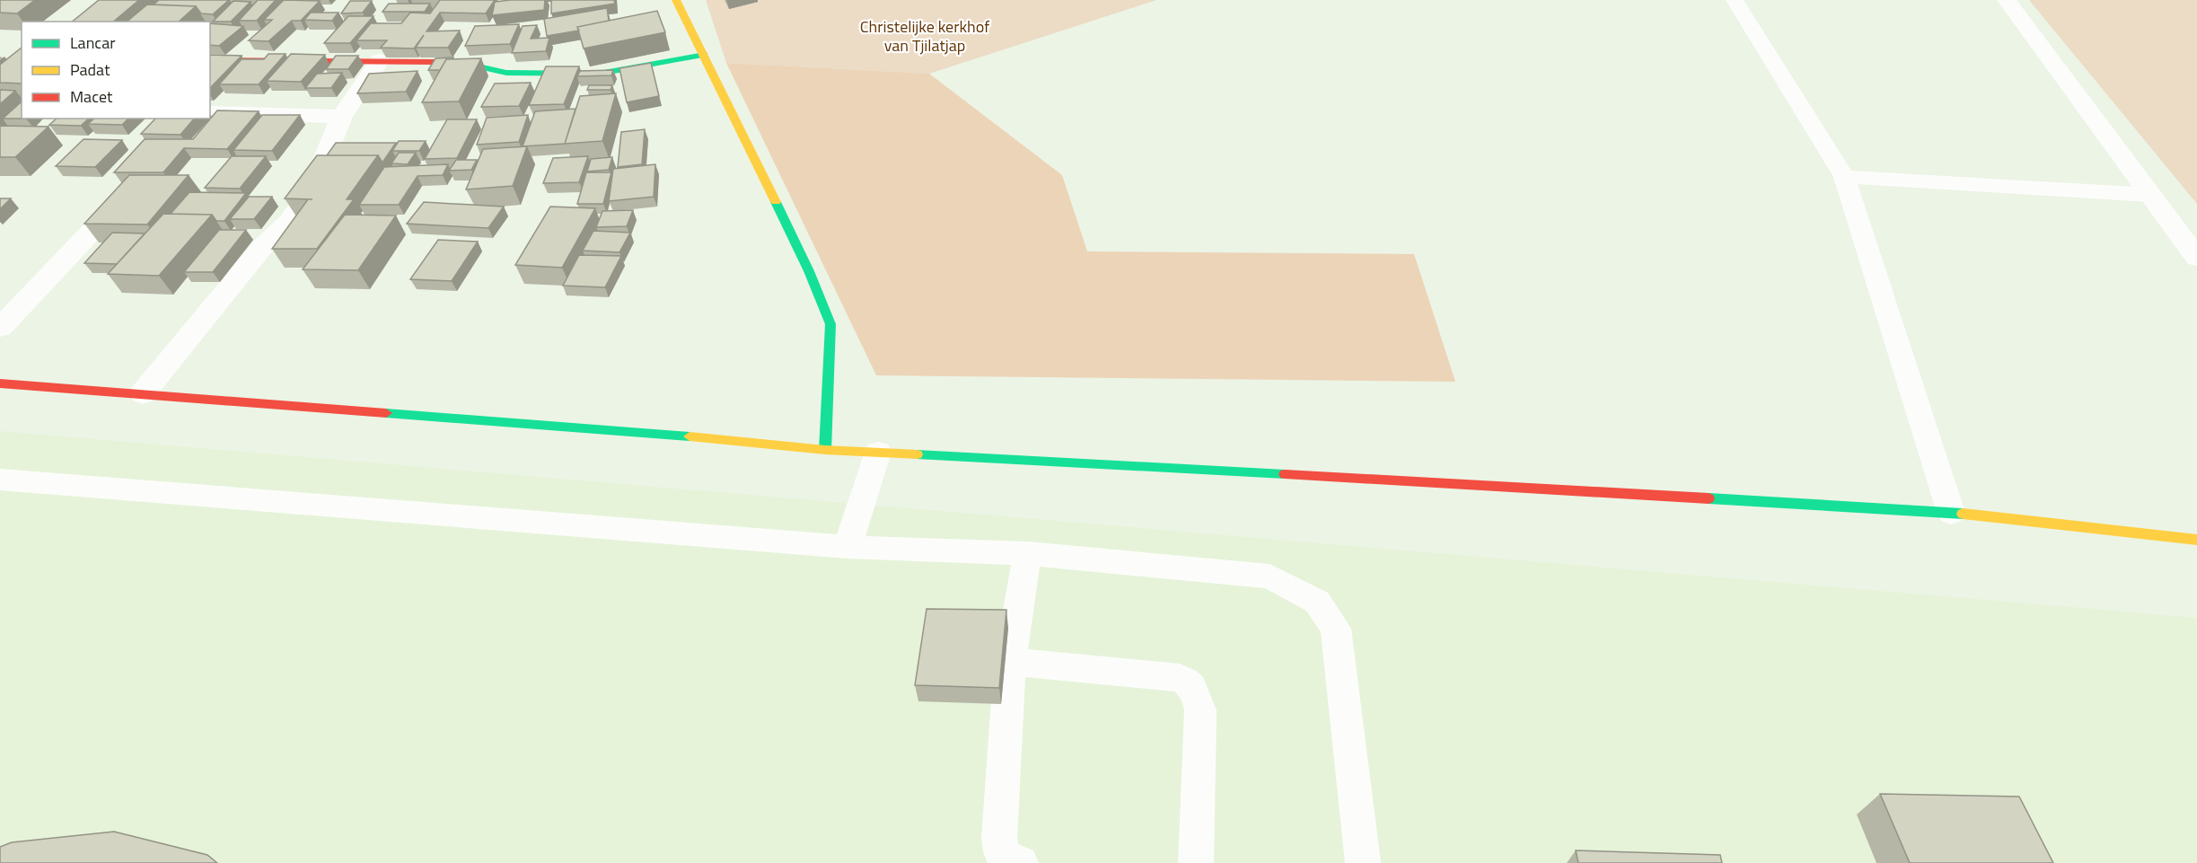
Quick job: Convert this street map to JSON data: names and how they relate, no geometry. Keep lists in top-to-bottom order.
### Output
{
  "parks": ["Christelijke kerkhof van Tjilatjap"],
  "legend": ["Lancar", "Padat", "Macet"]
}
